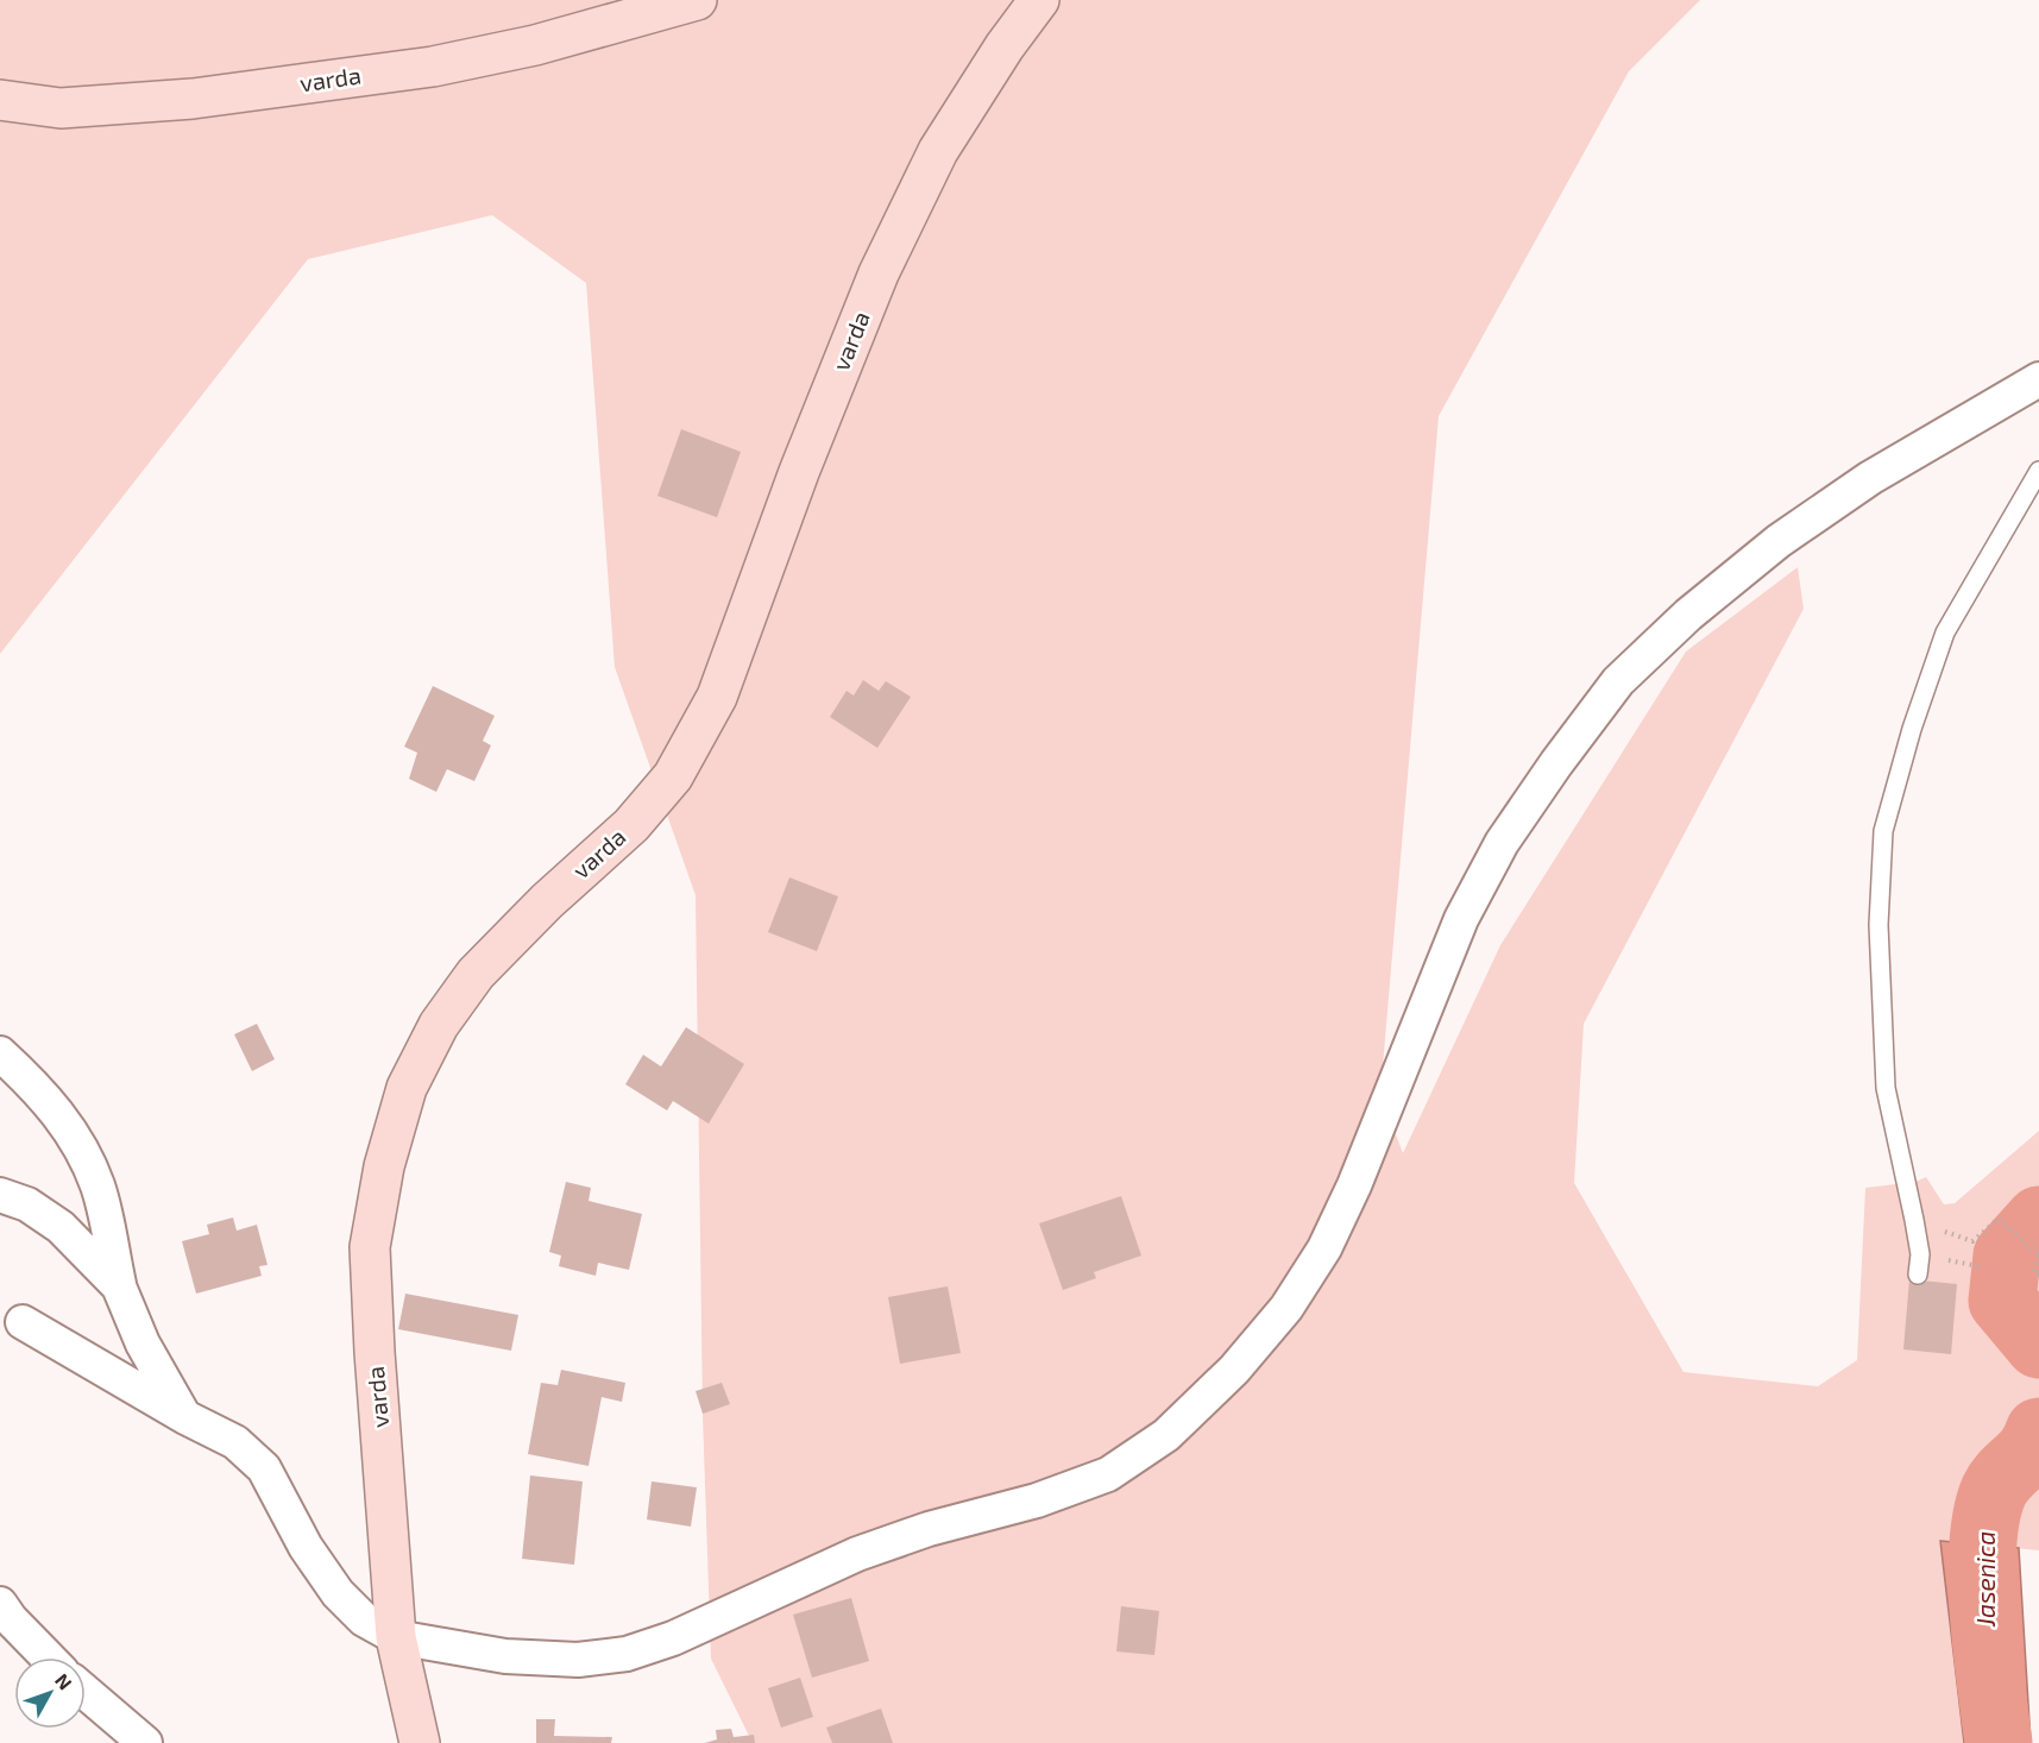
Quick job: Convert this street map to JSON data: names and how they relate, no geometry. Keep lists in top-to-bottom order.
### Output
{
  "streets": {
    "street": ["varda"]
  },
  "water": ["Jasenica"],
  "north": "top right"
}
